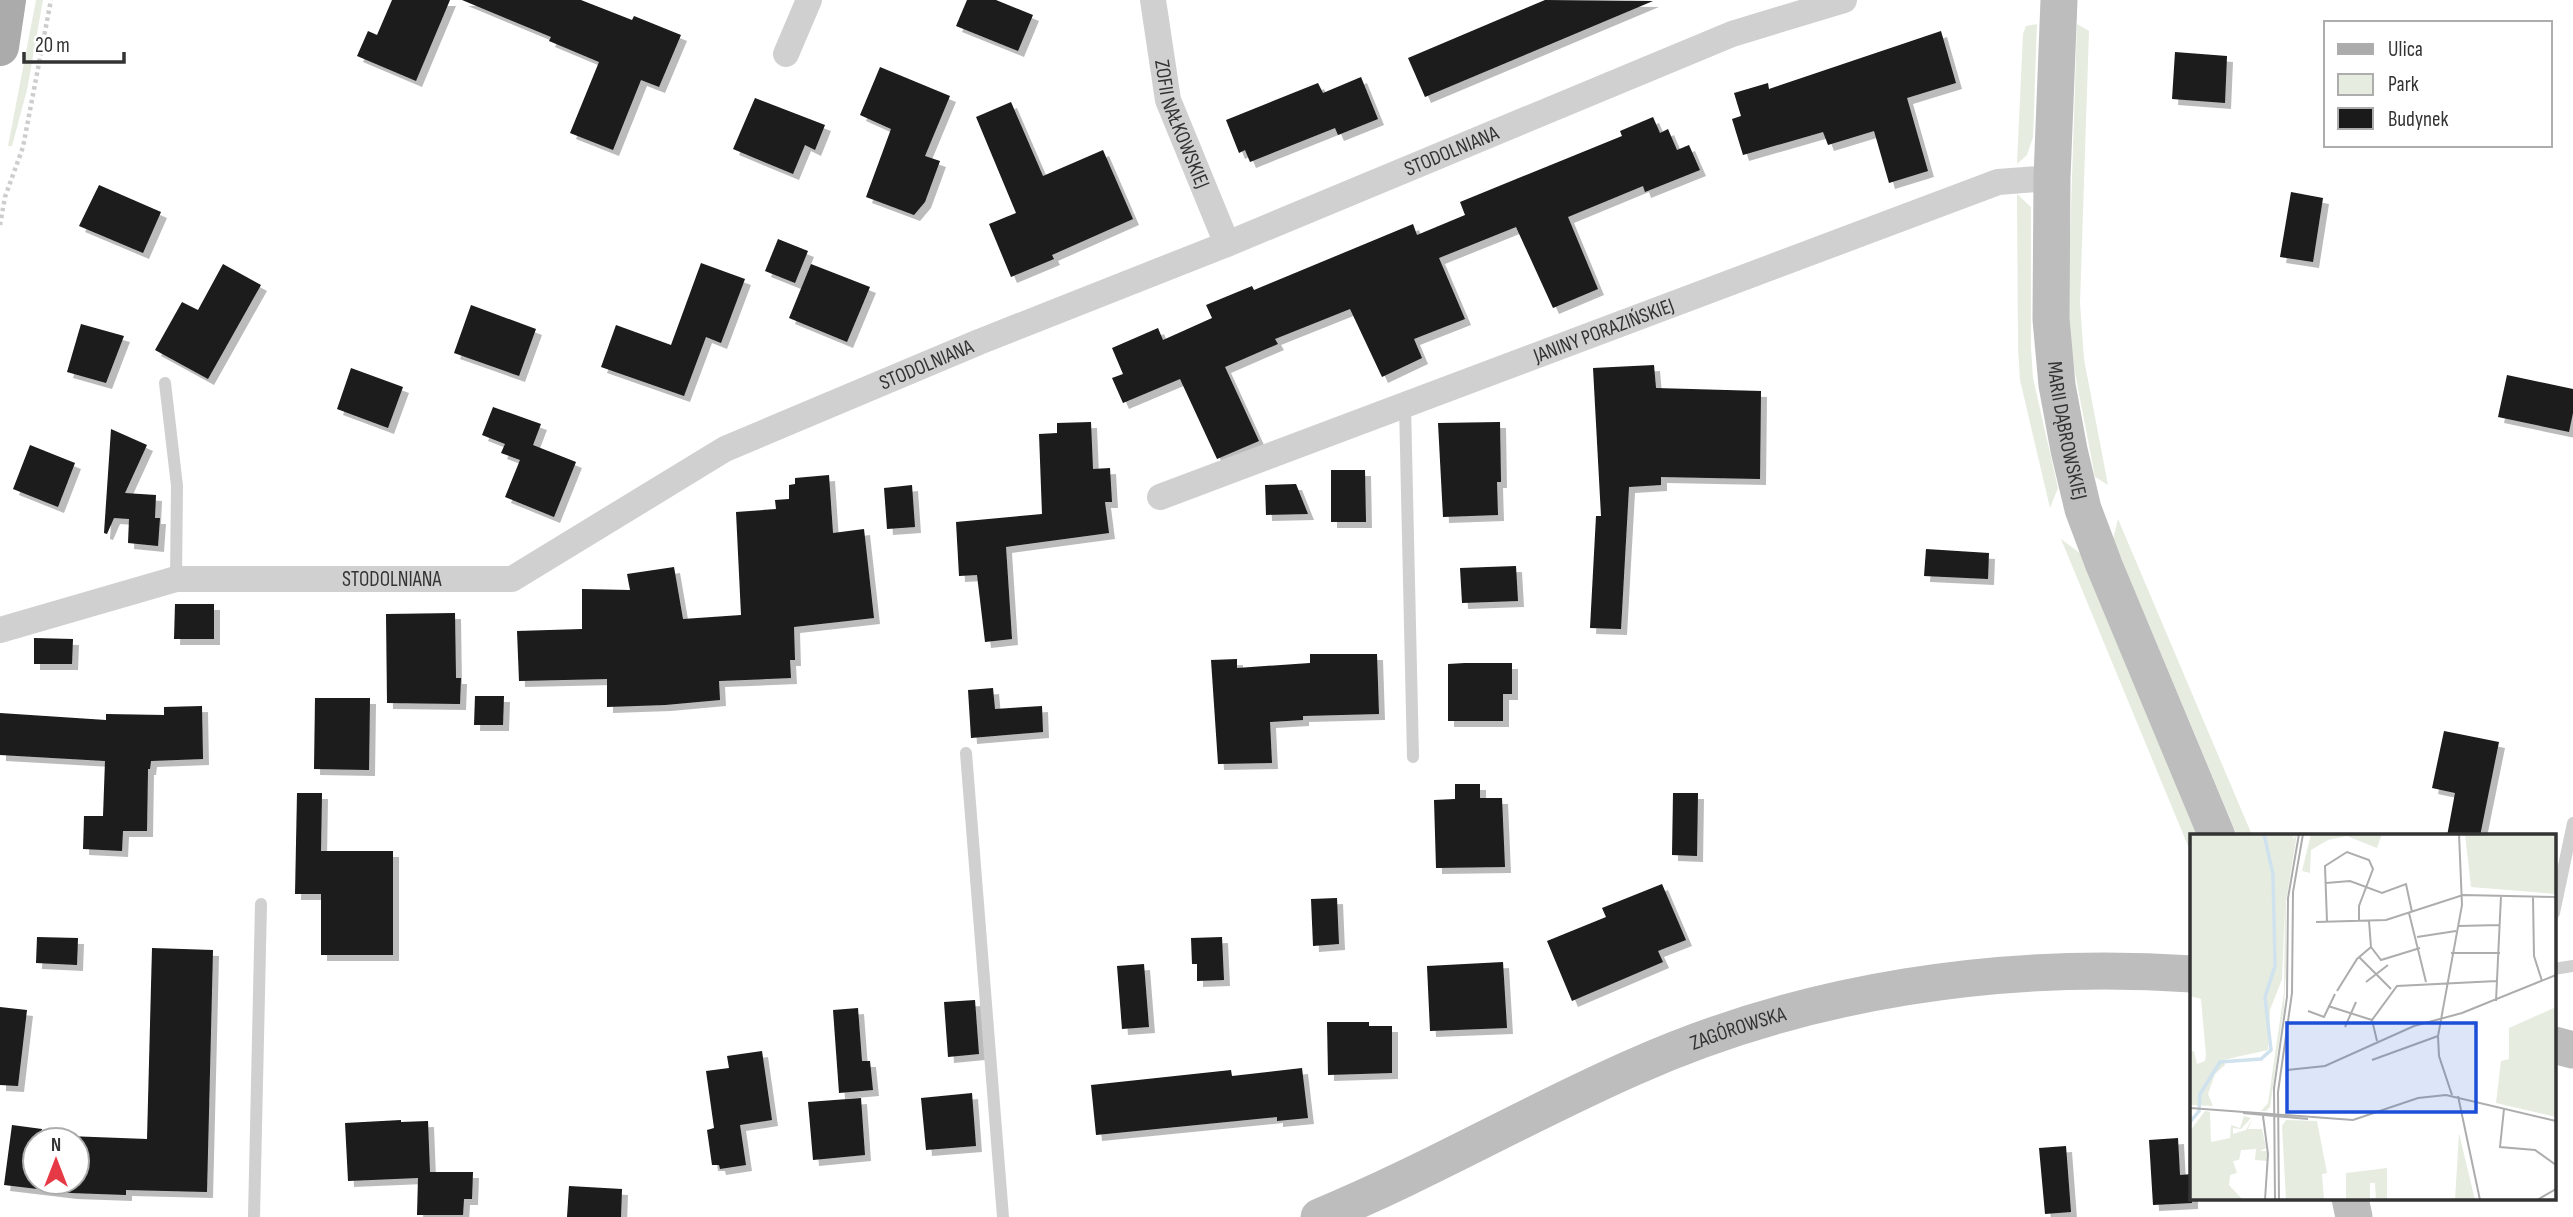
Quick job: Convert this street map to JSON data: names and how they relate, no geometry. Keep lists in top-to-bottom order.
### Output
{
  "streets": {
    "street": [
      "ZOFII NAŁKOWSKIEJ",
      "STODOLNIANA",
      "JANINY PORAZIŃSKIEJ",
      "MARII DĄBROWSKIEJ",
      "ZAGÓROWSKA"
    ]
  },
  "crossings": [
    ["ZOFII NAŁKOWSKIEJ", "STODOLNIANA"],
    ["JANINY PORAZIŃSKIEJ", "MARII DĄBROWSKIEJ"]
  ],
  "legend": ["Ulica", "Park", "Budynek"],
  "scale_bar": "20 m",
  "north": "top"
}
